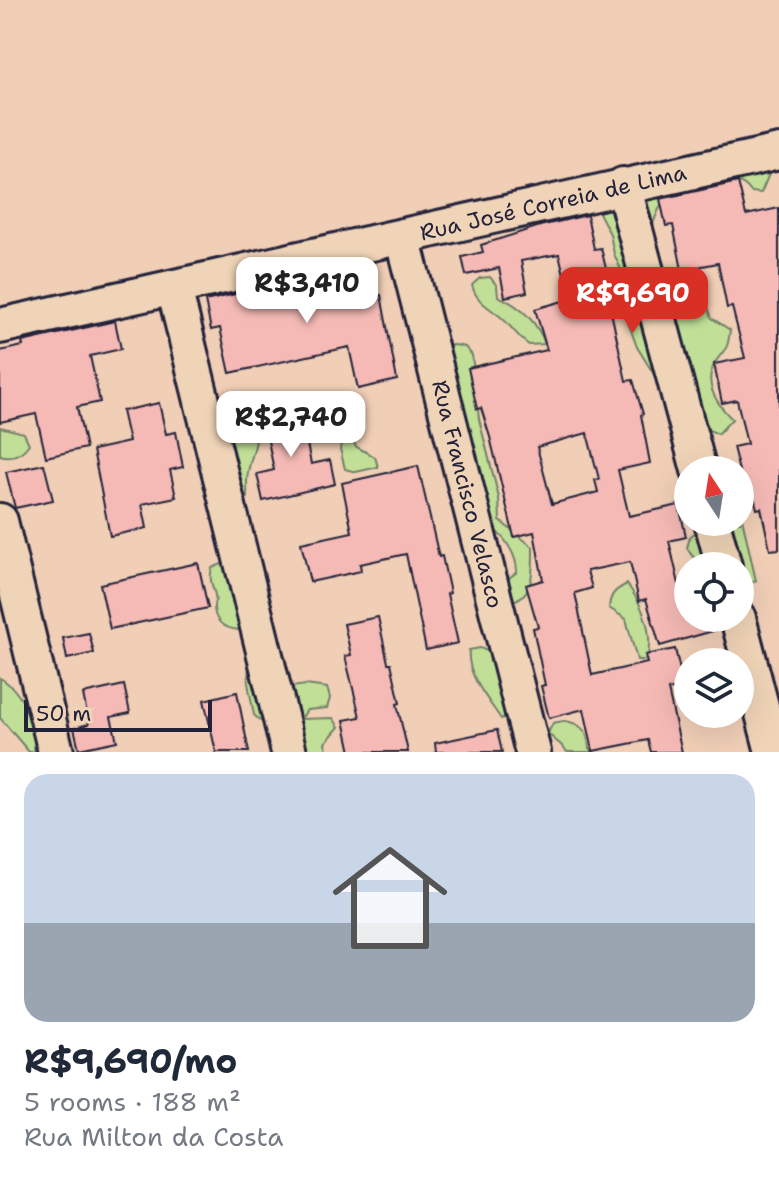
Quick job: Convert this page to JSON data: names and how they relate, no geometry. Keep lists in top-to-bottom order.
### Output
{
  "streets": {
    "street": ["Rua José Correia de Lima", "Rua Francisco Velasco"]
  },
  "crossings": [
    ["Rua José Correia de Lima", "Rua Francisco Velasco"]
  ],
  "scale_bar": "50 m",
  "north": "top",
  "page": {
    "price": ["R$3,410", "R$9,690", "R$2,740"],
    "scale": "50 m",
    "list": [
      {
        "name": "R$9,690/mo",
        "note": "5 rooms · 188 m² · Rua Milton da Costa"
      }
    ]
  }
}
